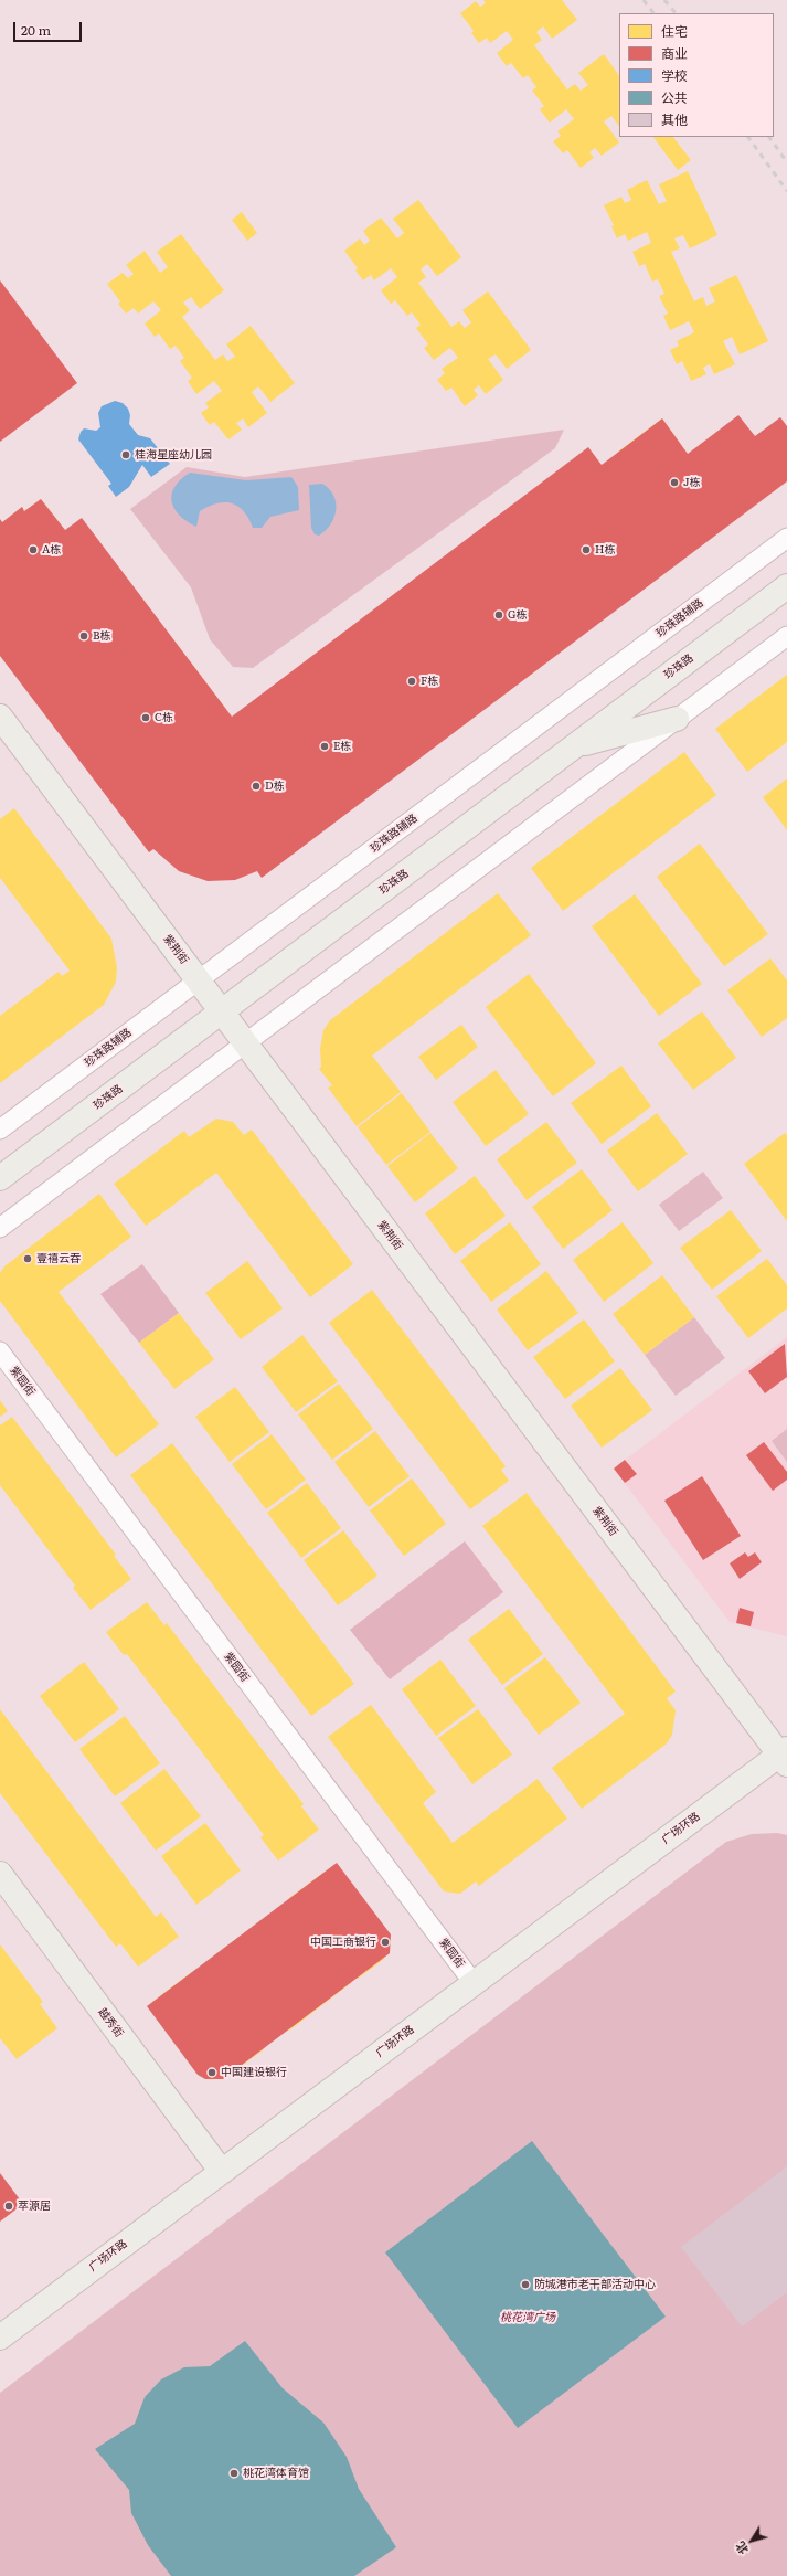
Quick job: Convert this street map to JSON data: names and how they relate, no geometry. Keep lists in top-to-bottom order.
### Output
{
  "streets": {
    "street": [
      "珍珠路辅路",
      "珍珠路",
      "紫荆街",
      "紫园街",
      "广场环路",
      "越秀街"
    ]
  },
  "crossings": [
    ["珍珠路辅路", "紫荆街"],
    ["珍珠路", "紫荆街"],
    ["紫荆街", "广场环路"],
    ["紫园街", "广场环路"],
    ["广场环路", "越秀街"]
  ],
  "parks": ["桃花湾广场"],
  "places": [
    "桂海星座幼儿园",
    "J栋",
    "A栋",
    "H栋",
    "G栋",
    "B栋",
    "F栋",
    "C栋",
    "E栋",
    "D栋",
    "壹禧云吞",
    "中国工商银行",
    "中国建设银行",
    "萃源居",
    "防城港市老干部活动中心",
    "桃花湾体育馆"
  ],
  "legend": [
    "住宅",
    "商业",
    "学校",
    "公共",
    "其他"
  ],
  "scale_bar": "20 m",
  "north": "bottom left"
}
